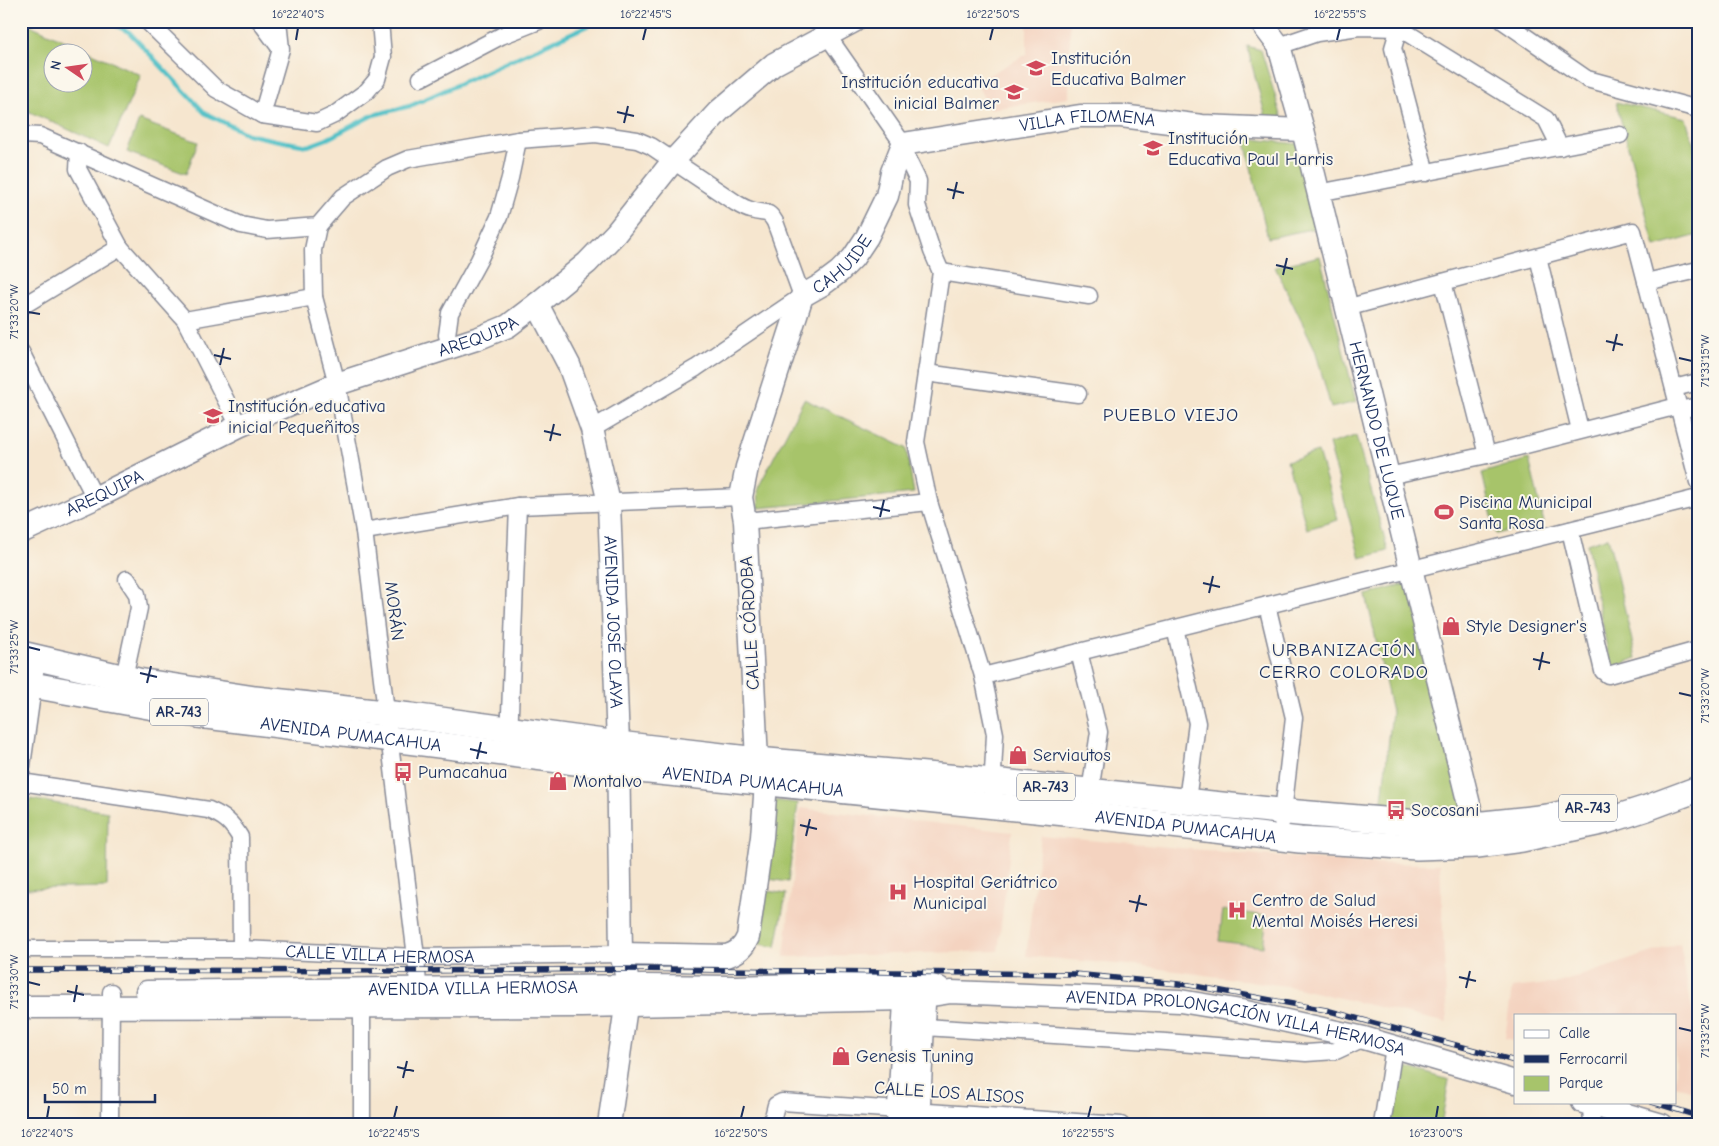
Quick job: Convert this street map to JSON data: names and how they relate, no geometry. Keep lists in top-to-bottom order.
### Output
{
  "streets": {
    "main road": ["AR-743", "AVENIDA PUMACAHUA"],
    "street": [
      "VILLA FILOMENA",
      "CAHUIDE",
      "AREQUIPA",
      "HERNANDO DE LUQUE",
      "MORÁN",
      "AVENIDA JOSÉ OLAYA",
      "CALLE CÓRDOBA",
      "CALLE VILLA HERMOSA",
      "AVENIDA VILLA HERMOSA",
      "AVENIDA PROLONGACIÓN VILLA HERMOSA",
      "CALLE LOS ALISOS"
    ]
  },
  "crossings": [
    ["VILLA FILOMENA", "CAHUIDE"],
    ["VILLA FILOMENA", "HERNANDO DE LUQUE"],
    ["CAHUIDE", "AVENIDA JOSÉ OLAYA"],
    ["CAHUIDE", "CALLE CÓRDOBA"],
    ["AREQUIPA", "MORÁN"],
    ["AREQUIPA", "AVENIDA JOSÉ OLAYA"],
    ["HERNANDO DE LUQUE", "AR-743"],
    ["HERNANDO DE LUQUE", "AVENIDA PUMACAHUA"],
    ["MORÁN", "AVENIDA PUMACAHUA"],
    ["MORÁN", "CALLE VILLA HERMOSA"],
    ["MORÁN", "AVENIDA VILLA HERMOSA"],
    ["AVENIDA JOSÉ OLAYA", "AVENIDA PUMACAHUA"],
    ["AVENIDA JOSÉ OLAYA", "CALLE VILLA HERMOSA"],
    ["AVENIDA JOSÉ OLAYA", "AVENIDA VILLA HERMOSA"],
    ["CALLE CÓRDOBA", "AVENIDA PUMACAHUA"],
    ["CALLE CÓRDOBA", "CALLE VILLA HERMOSA"],
    ["AR-743", "AVENIDA PUMACAHUA"],
    ["AVENIDA VILLA HERMOSA", "AVENIDA PROLONGACIÓN VILLA HERMOSA"]
  ],
  "districts": ["PUEBLO VIEJO", "URBANIZACIÓN CERRO COLORADO"],
  "places": {
    "school or university": [
      "Institución Educativa Balmer",
      "Institución educativa inicial Balmer",
      "Institución Educativa Paul Harris",
      "Institución educativa inicial Pequeñitos"
    ],
    "sports": ["Piscina Municipal Santa Rosa"],
    "shop": [
      "Style Designer's",
      "Serviautos",
      "Montalvo",
      "Genesis Tuning"
    ],
    "bus stop": ["Pumacahua", "Socosani"],
    "hospital": ["Hospital Geriátrico Municipal", "Centro de Salud Mental Moisés Heresi"]
  },
  "legend": ["Calle", "Ferrocarril", "Parque"],
  "scale_bar": "50 m",
  "north": "left",
  "coordinates": [
    "16°22'40\"S",
    "16°22'45\"S",
    "16°22'50\"S",
    "16°22'55\"S",
    "71°33'20\"W",
    "71°33'15\"W",
    "71°33'25\"W",
    "71°33'30\"W",
    "16°23'00\"S"
  ]
}
